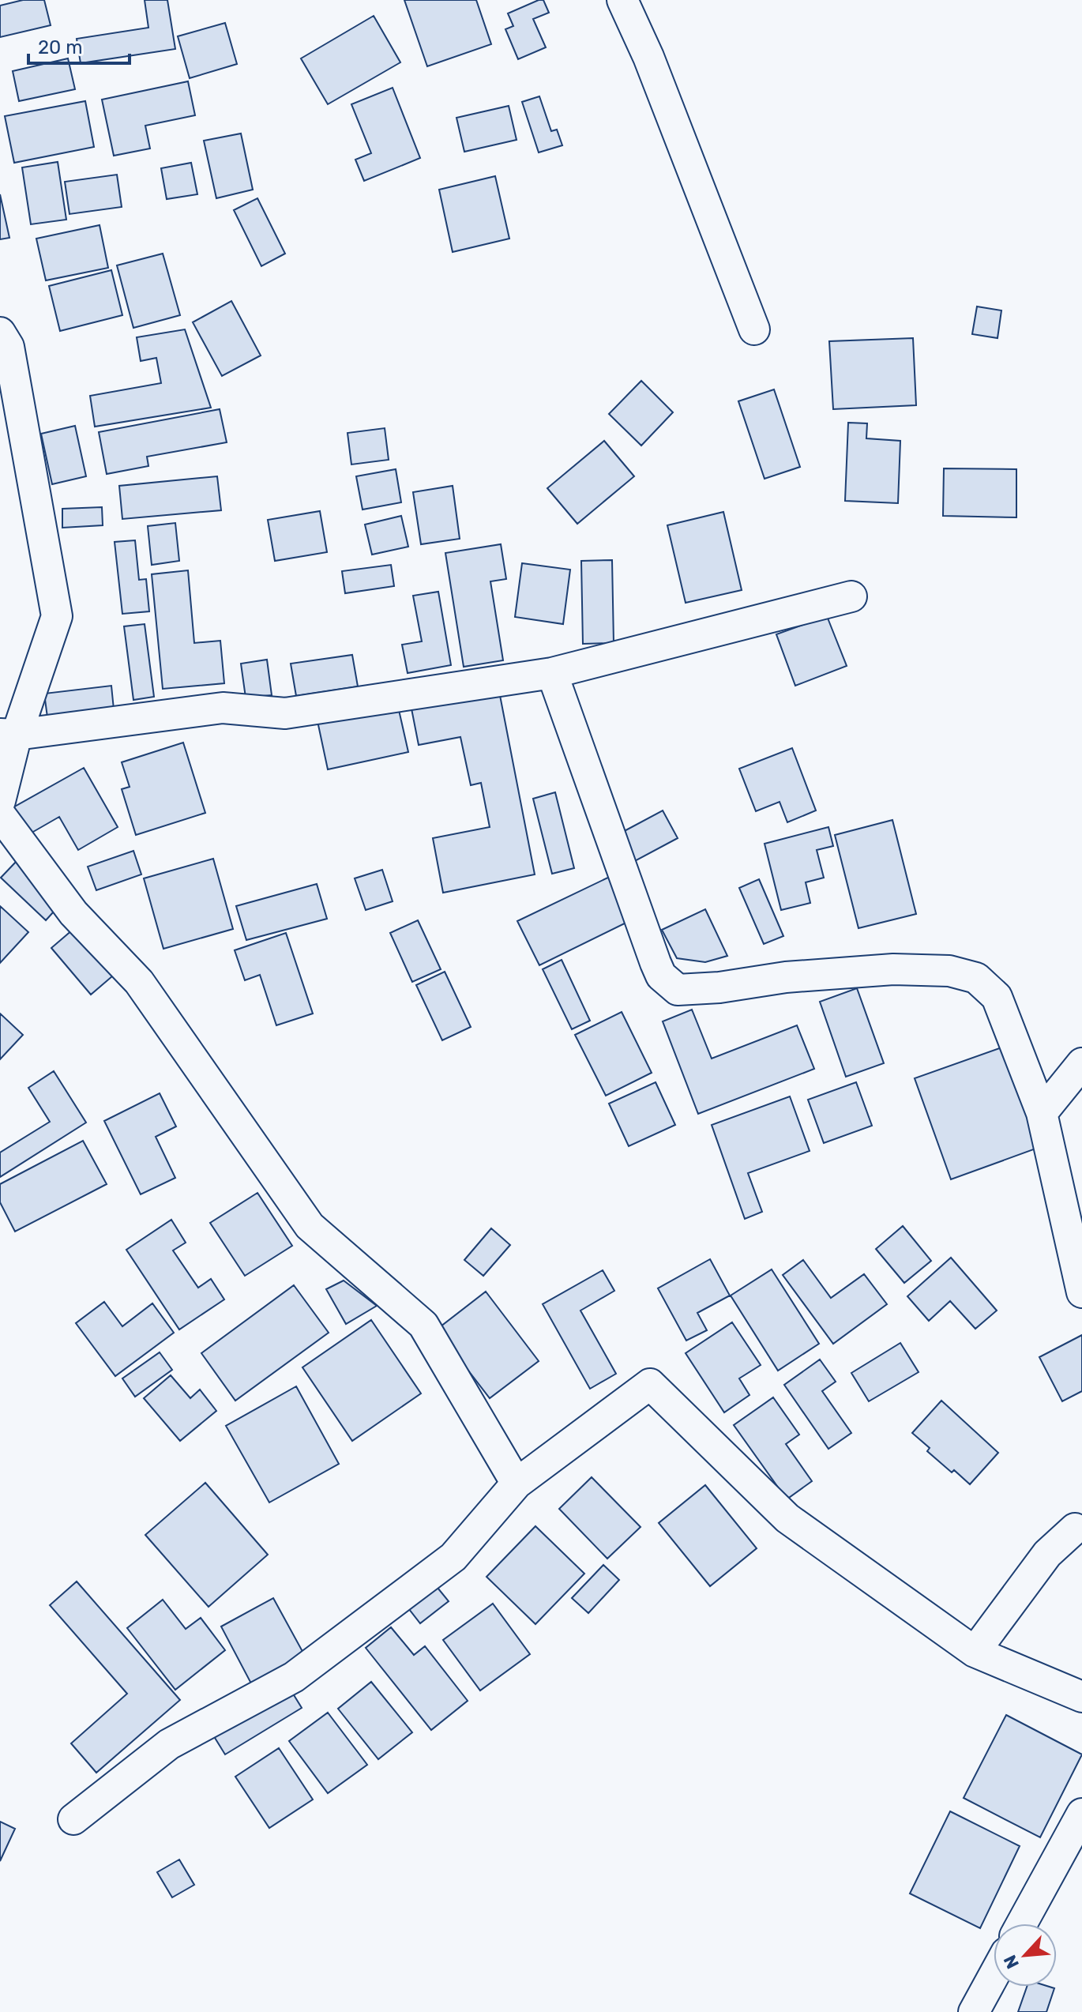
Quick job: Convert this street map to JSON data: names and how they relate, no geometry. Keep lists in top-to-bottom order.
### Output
{
  "scale_bar": "20 m",
  "north": "bottom left"
}
